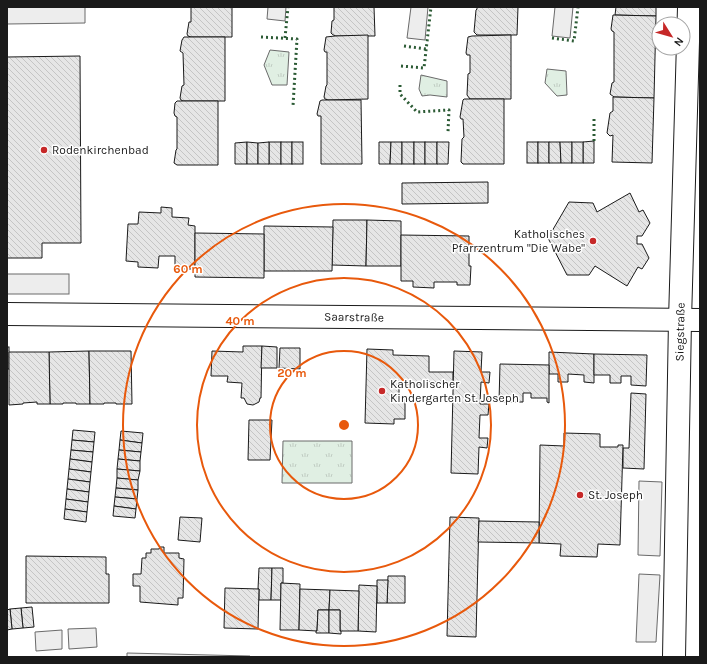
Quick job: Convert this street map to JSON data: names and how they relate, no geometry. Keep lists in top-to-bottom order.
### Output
{
  "streets": {
    "street": ["Saarstraße", "Siegstraße"]
  },
  "crossings": [
    ["Saarstraße", "Siegstraße"]
  ],
  "places": [
    "Rodenkirchenbad",
    "Katholisches Pfarrzentrum \"Die Wabe\"",
    "Katholischer Kindergarten St. Joseph",
    "St. Joseph"
  ],
  "north": "bottom right",
  "rings": ["60 m", "40 m", "20 m"]
}
